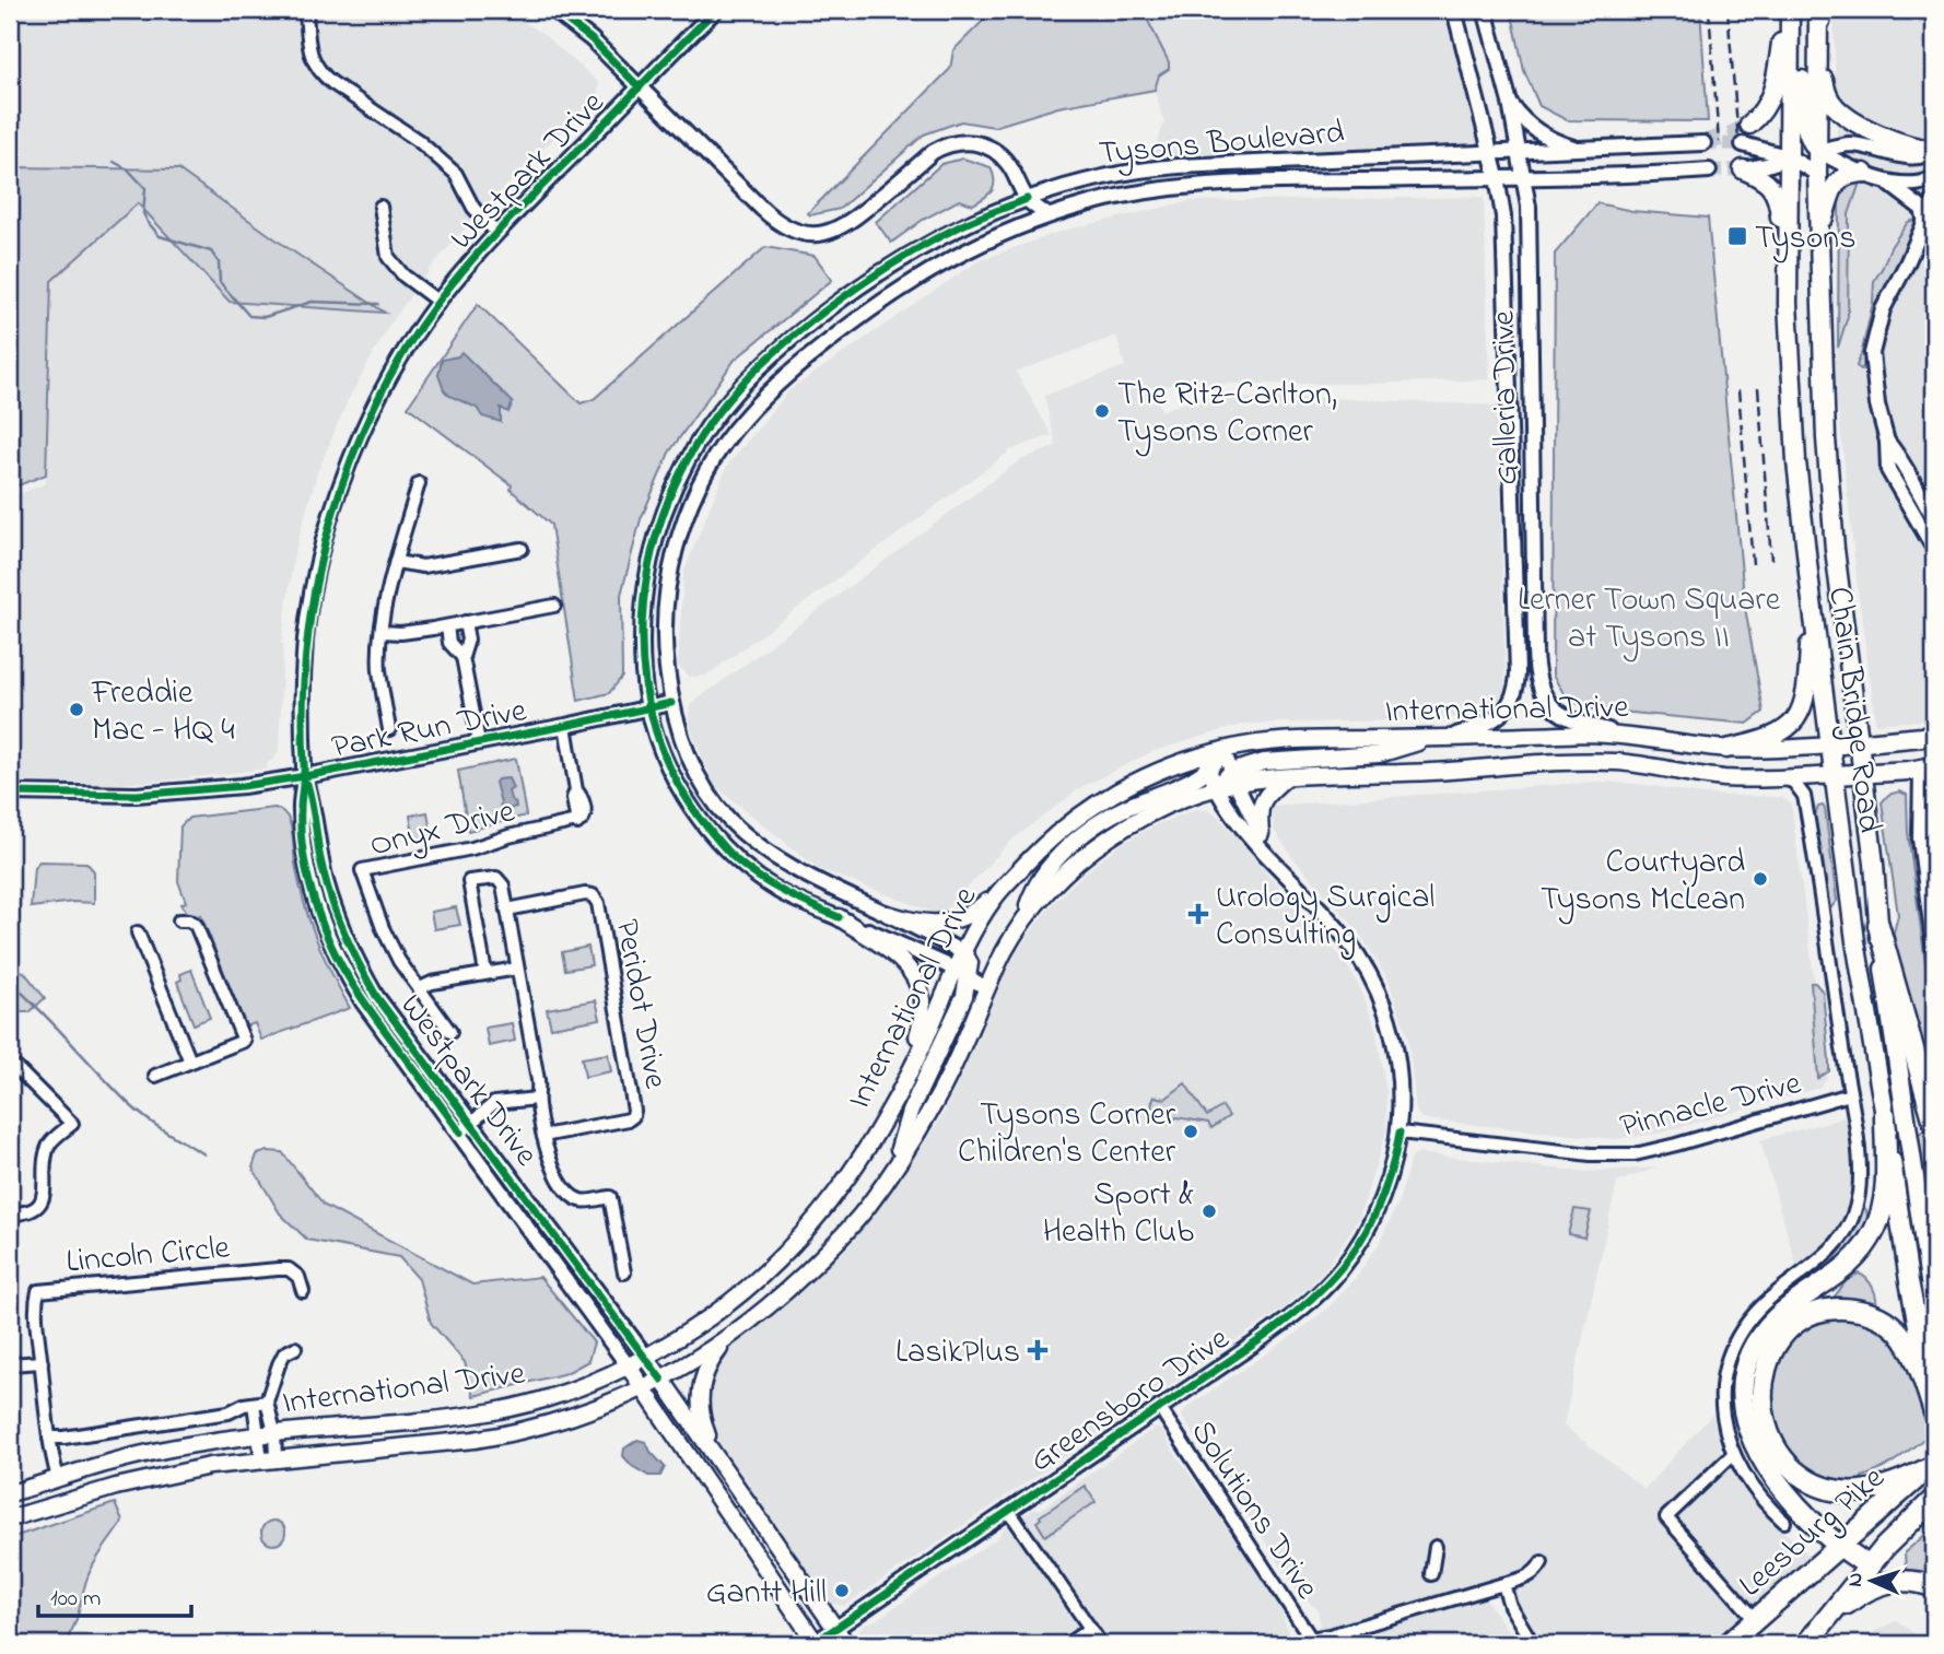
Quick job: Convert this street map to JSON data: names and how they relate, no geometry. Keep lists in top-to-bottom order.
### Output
{
  "streets": {
    "highway": ["Leesburg Pike"],
    "main road": ["Westpark Drive", "International Drive", "Chain Bridge Road"],
    "street": [
      "Tysons Boulevard",
      "Galleria Drive",
      "Park Run Drive",
      "Onyx Drive",
      "Peridot Drive",
      "Pinnacle Drive",
      "Lincoln Circle",
      "Greensboro Drive",
      "Solutions Drive"
    ]
  },
  "crossings": [
    ["Tysons Boulevard", "Galleria Drive"],
    ["Tysons Boulevard", "International Drive"],
    ["Tysons Boulevard", "Park Run Drive"],
    ["Westpark Drive", "International Drive"],
    ["Westpark Drive", "Park Run Drive"],
    ["Westpark Drive", "Greensboro Drive"],
    ["Galleria Drive", "International Drive"],
    ["International Drive", "Chain Bridge Road"],
    ["International Drive", "Pinnacle Drive"],
    ["International Drive", "Lincoln Circle"],
    ["International Drive", "Greensboro Drive"],
    ["Park Run Drive", "Onyx Drive"],
    ["Pinnacle Drive", "Greensboro Drive"],
    ["Greensboro Drive", "Solutions Drive"]
  ],
  "parks": ["Lerner Town Square at Tysons II"],
  "places": {
    "transit": ["Tysons"],
    "other": [
      "The Ritz-Carlton, Tysons Corner",
      "Freddie Mac - HQ 4",
      "Courtyard Tysons McLean",
      "Tysons Corner Children's Center",
      "Sport & Health Club",
      "Gantt Hill"
    ],
    "health": ["Urology Surgical Consulting", "LasikPlus"]
  },
  "scale_bar": "100 m",
  "north": "left"
}
